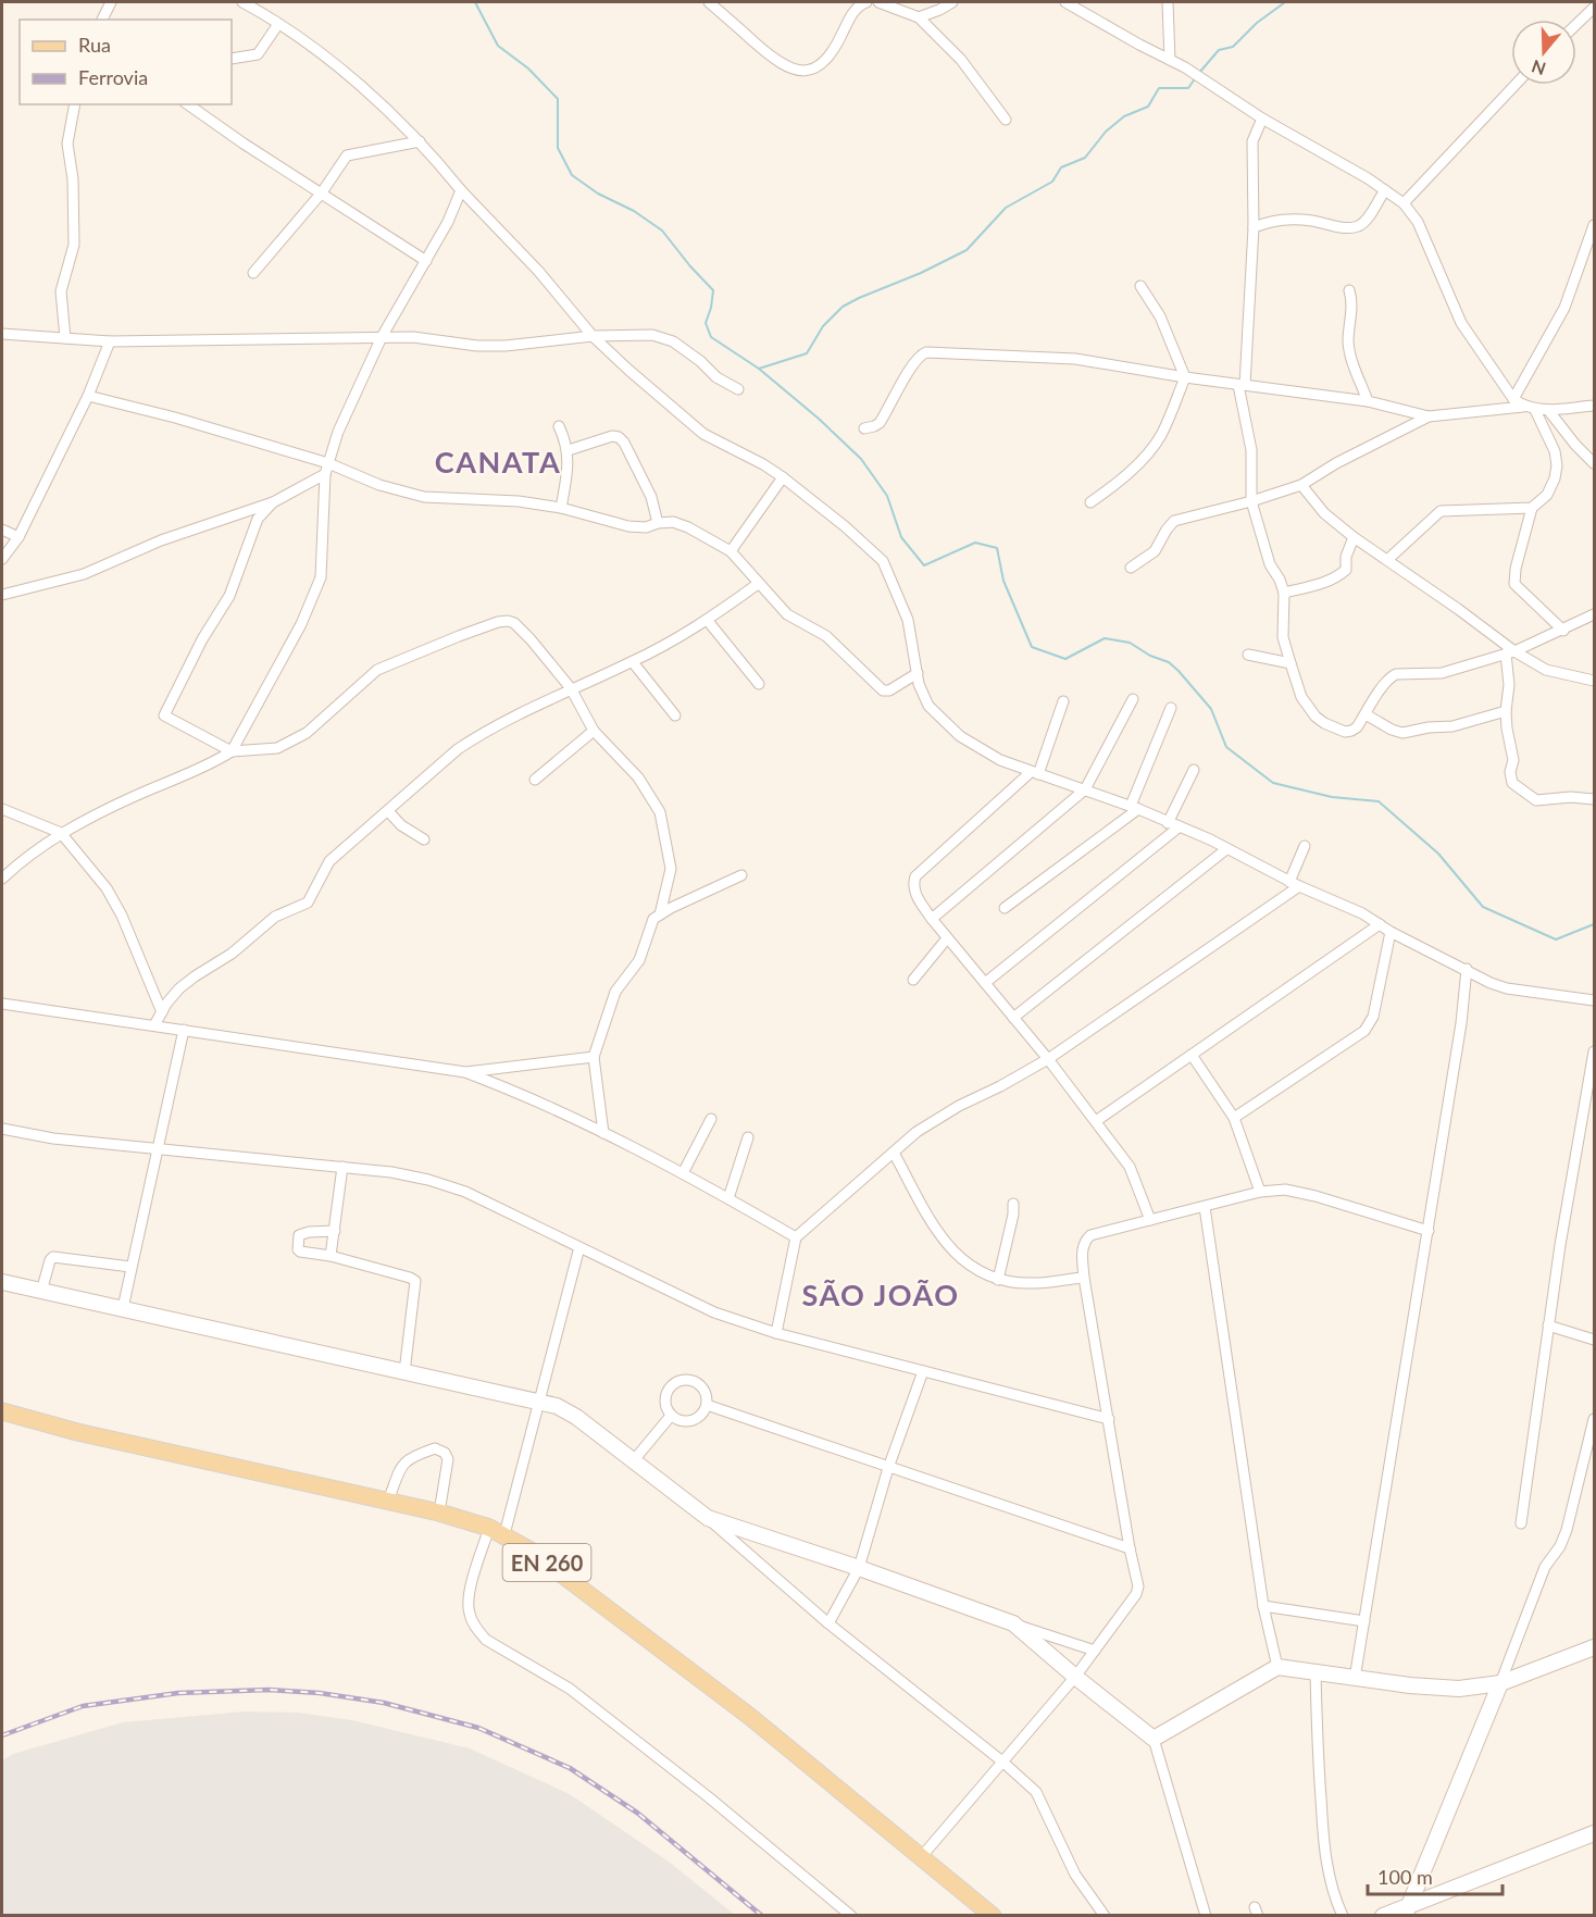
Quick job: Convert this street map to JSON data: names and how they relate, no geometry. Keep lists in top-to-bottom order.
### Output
{
  "streets": {
    "main road": ["EN 260"]
  },
  "districts": ["CANATA", "SÃO JOÃO"],
  "legend": ["Rua", "Ferrovia"],
  "scale_bar": "100 m",
  "north": "bottom"
}
